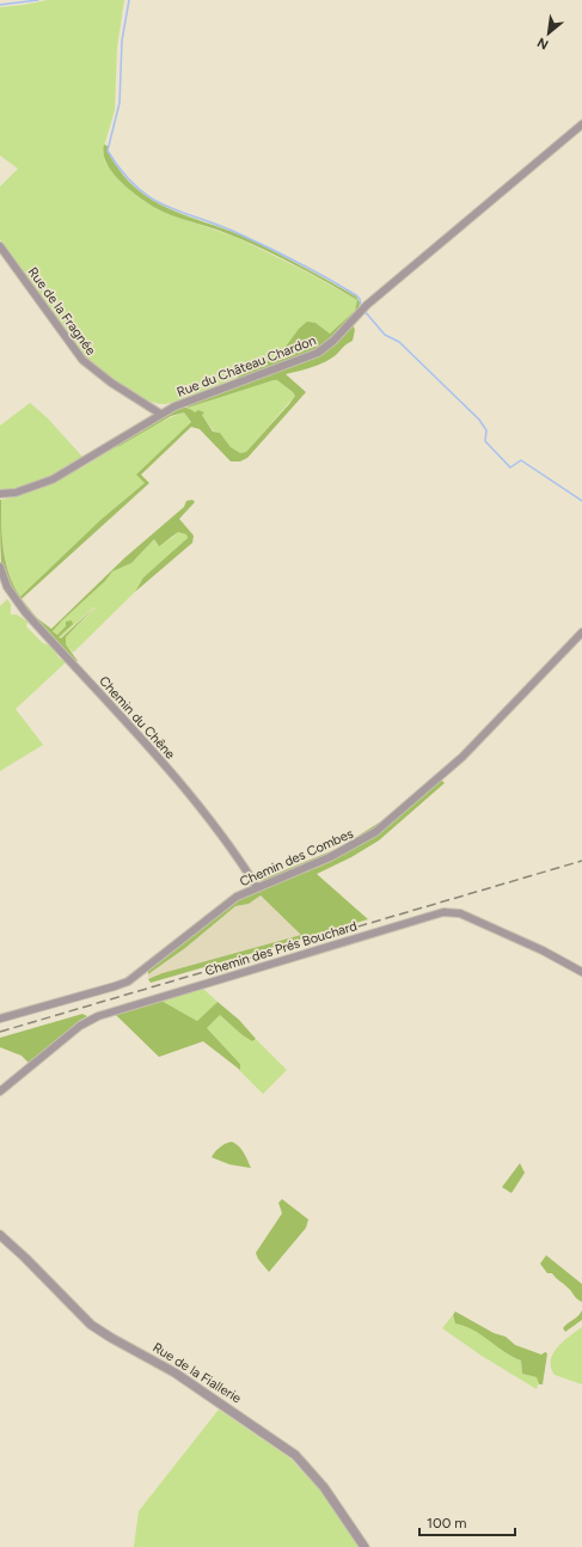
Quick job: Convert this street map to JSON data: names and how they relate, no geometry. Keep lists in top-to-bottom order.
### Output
{
  "streets": {
    "street": [
      "Rue de la Fragnée",
      "Rue du Château Chardon",
      "Chemin du Chêne",
      "Chemin des Combes",
      "Chemin des Prés Bouchard",
      "Rue de la Fiallerie"
    ]
  },
  "crossings": [
    ["Rue de la Fragnée", "Rue du Château Chardon"],
    ["Chemin du Chêne", "Chemin des Combes"]
  ],
  "scale_bar": "100 m",
  "north": "bottom left"
}
